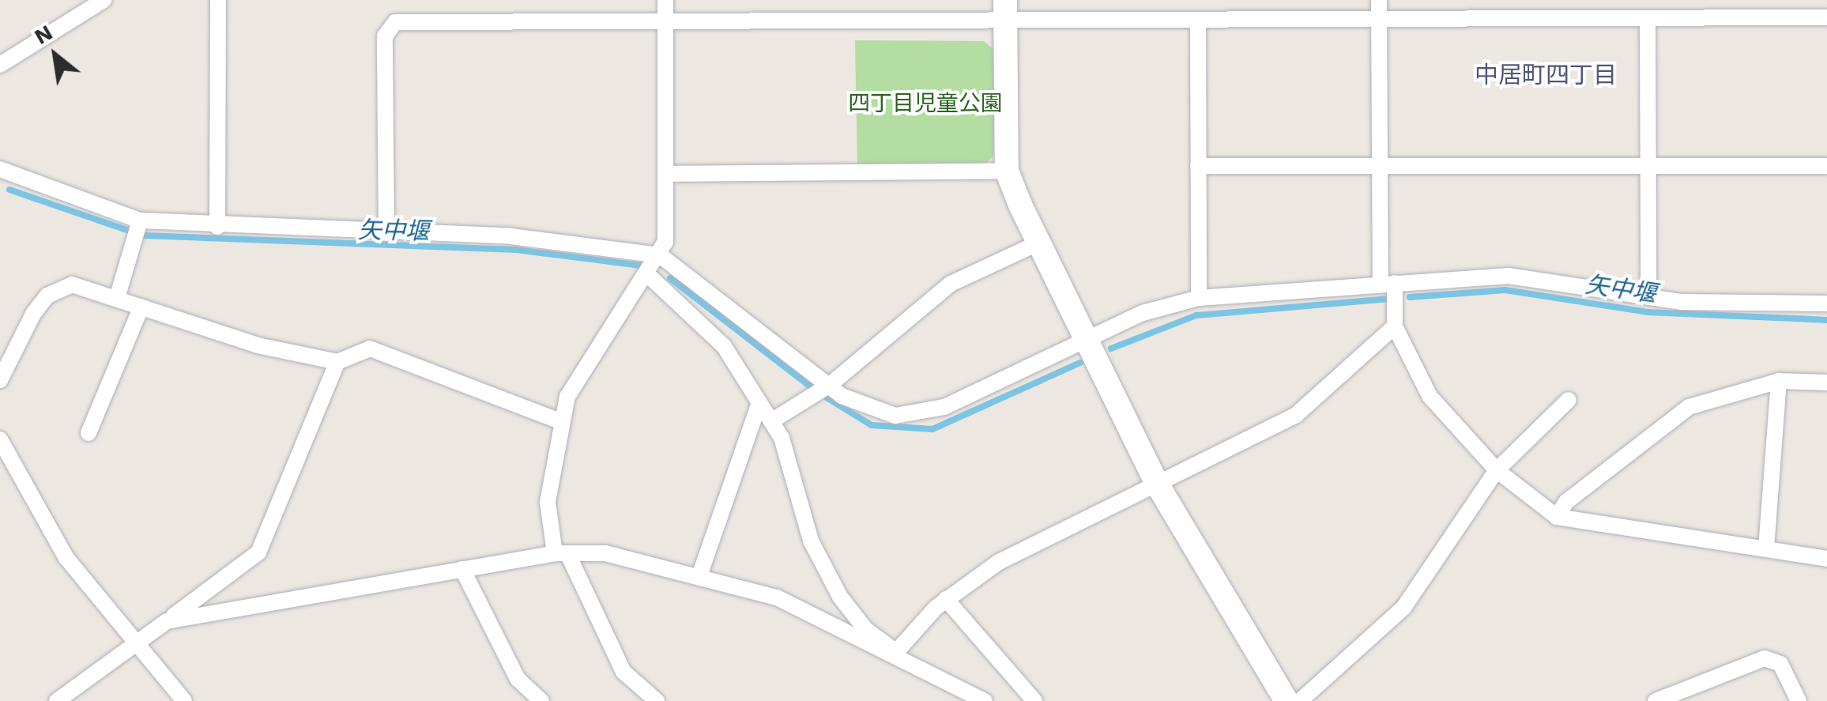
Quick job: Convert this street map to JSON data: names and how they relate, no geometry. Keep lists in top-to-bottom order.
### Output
{
  "districts": ["中居町四丁目"],
  "water": ["矢中堰"],
  "parks": ["四丁目児童公園"],
  "north": "top left"
}
